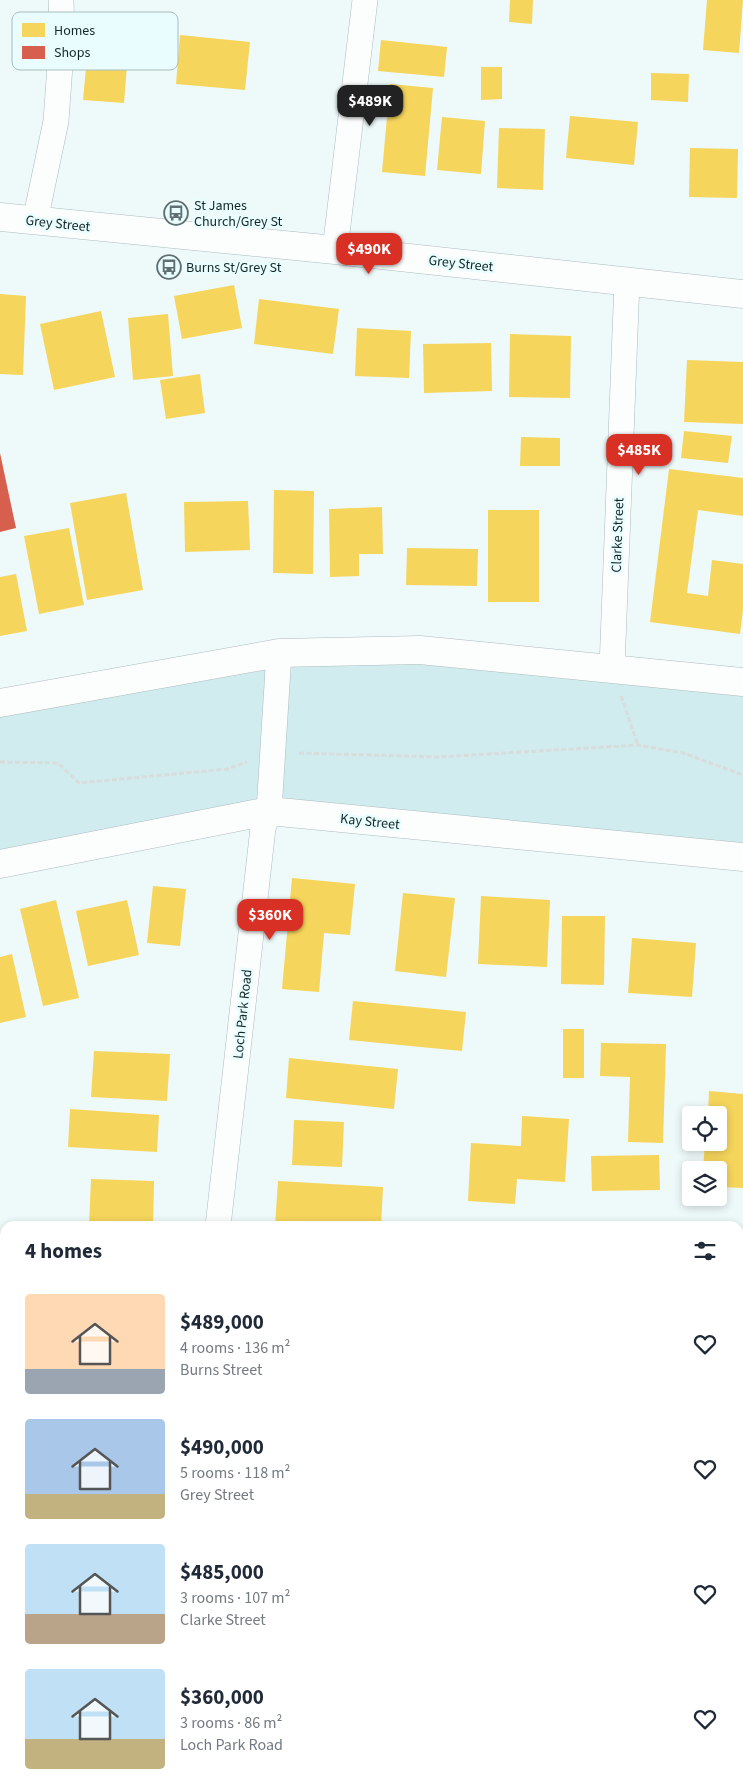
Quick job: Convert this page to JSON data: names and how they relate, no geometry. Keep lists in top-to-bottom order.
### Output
{
  "streets": {
    "street": [
      "Grey Street",
      "Clarke Street",
      "Kay Street",
      "Loch Park Road"
    ]
  },
  "crossings": [
    ["Grey Street", "Clarke Street"],
    ["Kay Street", "Loch Park Road"]
  ],
  "places": {
    "bus stop": ["St James Church/Grey St", "Burns St/Grey St"]
  },
  "legend": ["Homes", "Shops"],
  "page": {
    "price": [
      "$489K",
      "$490K",
      "$485K",
      "$360K"
    ],
    "heading": "4 homes",
    "list": [
      {
        "name": "$489,000",
        "note": "4 rooms · 136 m² · Burns Street"
      },
      {
        "name": "$490,000",
        "note": "5 rooms · 118 m² · Grey Street"
      },
      {
        "name": "$485,000",
        "note": "3 rooms · 107 m² · Clarke Street"
      },
      {
        "name": "$360,000",
        "note": "3 rooms · 86 m² · Loch Park Road"
      }
    ]
  }
}
